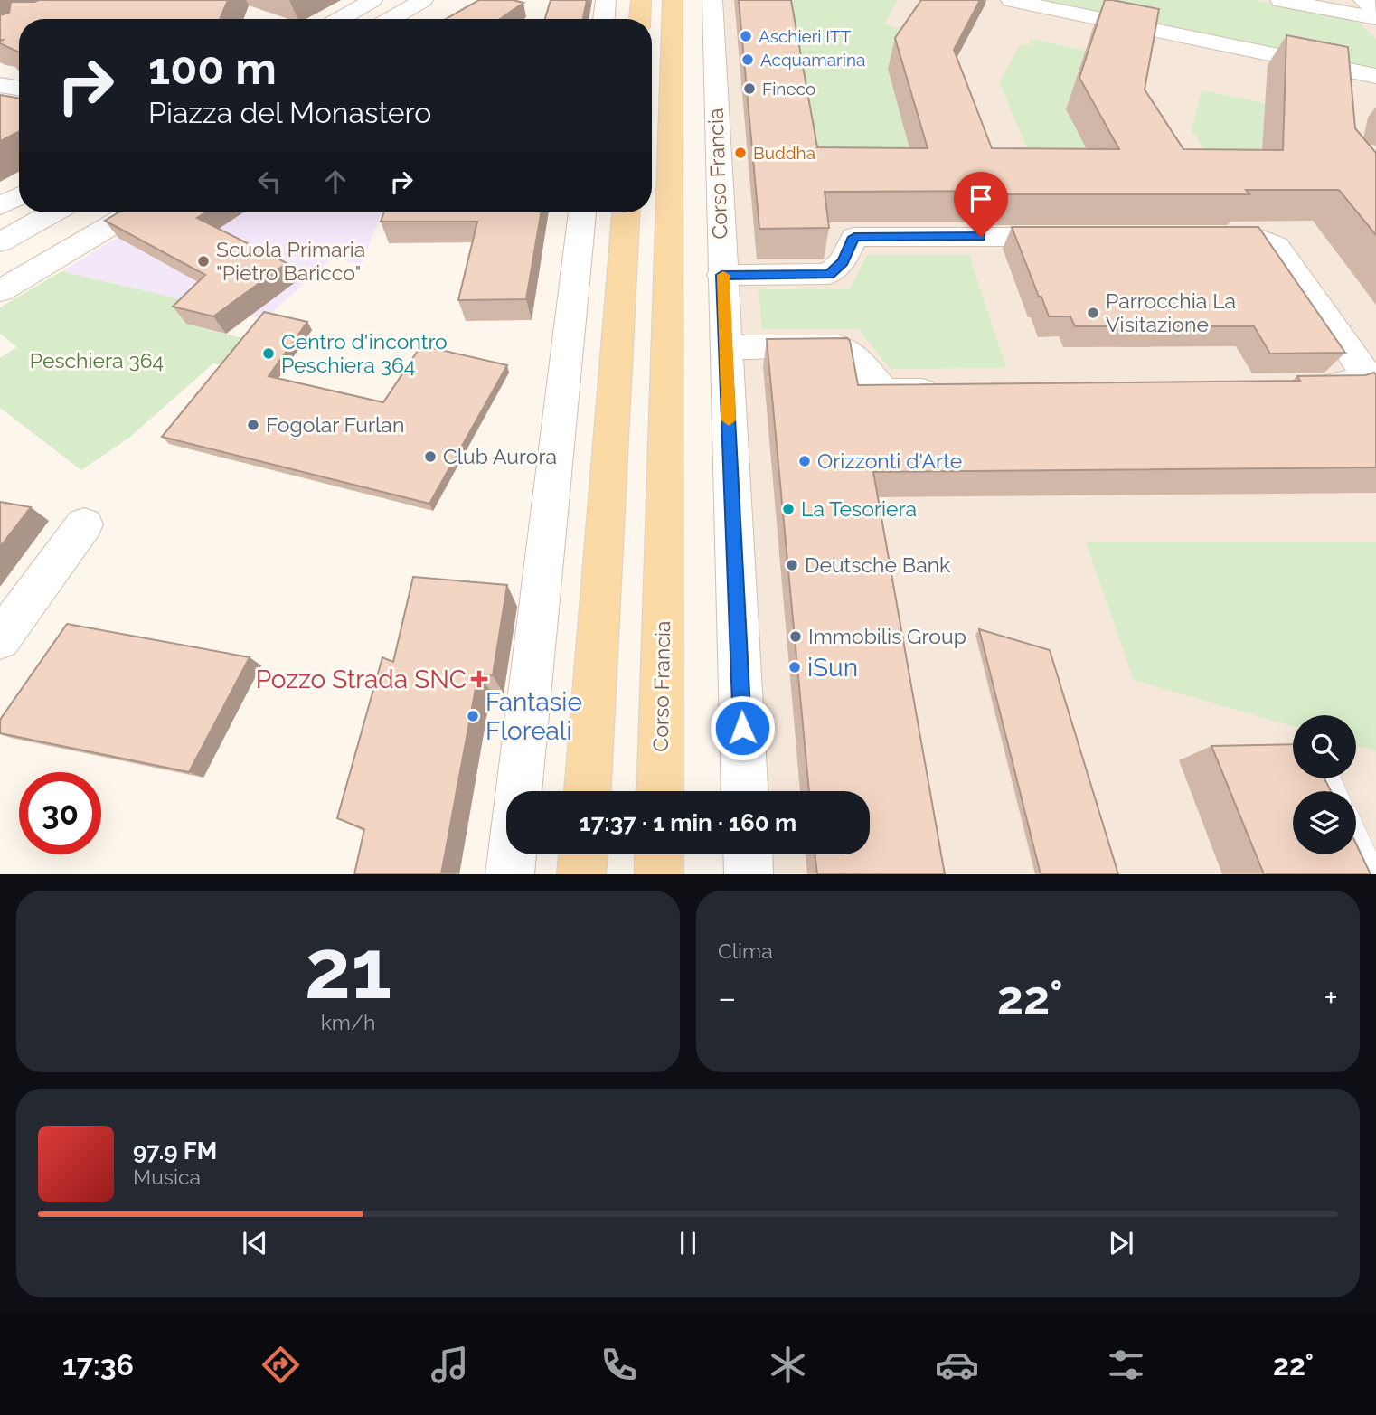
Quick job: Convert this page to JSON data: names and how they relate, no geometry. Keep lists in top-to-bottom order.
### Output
{
  "streets": {
    "main road": ["Corso Francia"]
  },
  "parks": ["Peschiera 364"],
  "places": {
    "other": [
      "Aschieri ITT",
      "Acquamarina",
      "Fineco",
      "Buddha",
      "Scuola Primaria \"Pietro Baricco\"",
      "Parrocchia La Visitazione",
      "Centro d'incontro Peschiera 364",
      "Fogolar Furlan",
      "Club Aurora",
      "Orizzonti d'Arte",
      "La Tesoriera",
      "Deutsche Bank",
      "Immobilis Group",
      "iSun",
      "Fantasie Floreali"
    ],
    "health": ["Pozzo Strada SNC"]
  },
  "page": {
    "turn": ["100 m", "Piazza del Monastero"],
    "limit": "30",
    "trip": "17:37 · 1 min · 160 m",
    "tile": [
      ["21", "km/h"],
      "Clima"
    ],
    "heat": ["−", "22°", "+"],
    "song": ["97.9 FM", "Musica"],
    "tabs": ["17:36", "22°"]
  }
}
